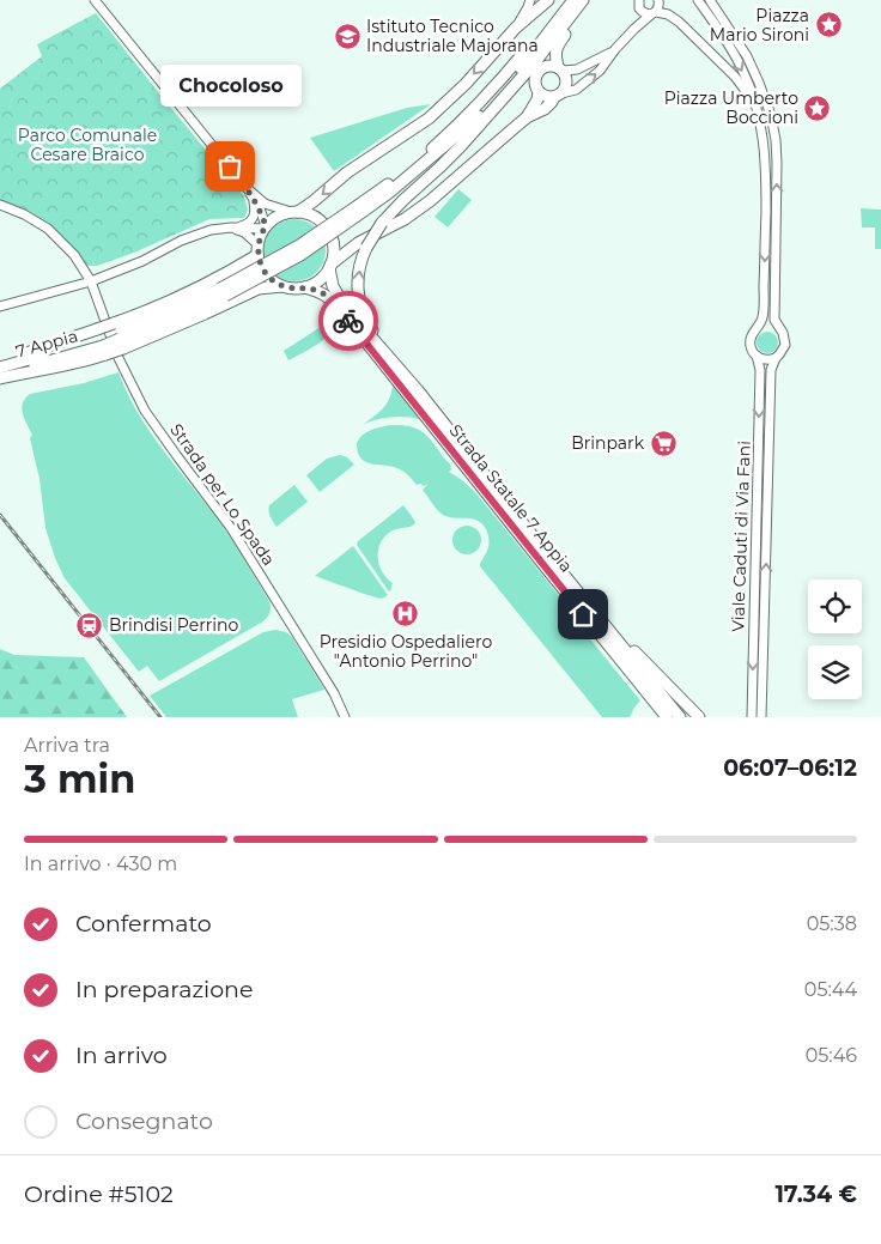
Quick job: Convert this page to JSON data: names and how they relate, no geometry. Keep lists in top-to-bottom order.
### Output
{
  "streets": {
    "highway": ["7 Appia", "Strada Statale 7 Appia"],
    "street": ["Strada per Lo Spada", "Viale Caduti di Via Fani"]
  },
  "parks": ["Parco Comunale Cesare Braico"],
  "places": {
    "place": ["Piazza Mario Sironi", "Piazza Umberto Boccioni"],
    "school or university": ["Istituto Tecnico Industriale Majorana"],
    "other": ["Chocoloso"],
    "supermarket": ["Brinpark"],
    "hospital": ["Presidio Ospedaliero \"Antonio Perrino\""],
    "station": ["Brindisi Perrino"]
  },
  "page": {
    "bubble": "Chocoloso",
    "heading": ["3 min", "Arriva tra", "06:07–06:12"],
    "panel": ["Ordine #5102", "17.34 €"],
    "bar": "In arrivo · 430 m",
    "list": [
      ["Confermato", "05:38"],
      ["In preparazione", "05:44"],
      ["In arrivo", "05:46"],
      "Consegnato"
    ]
  }
}
